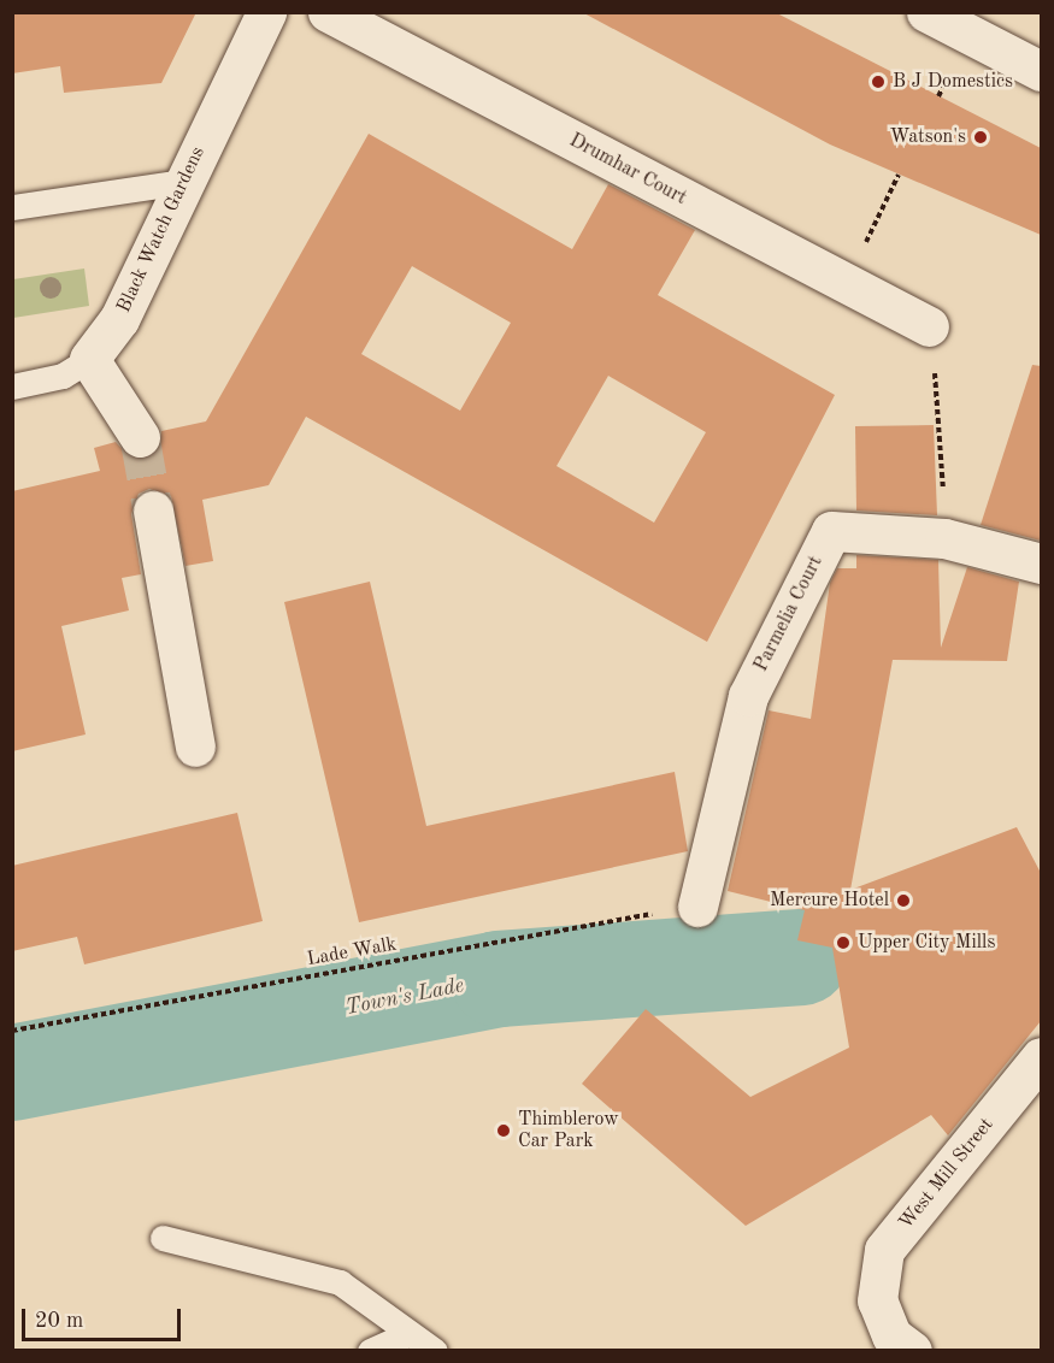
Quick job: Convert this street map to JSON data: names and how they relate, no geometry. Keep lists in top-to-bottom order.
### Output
{
  "streets": {
    "street": [
      "Drumhar Court",
      "Black Watch Gardens",
      "Parmelia Court",
      "West Mill Street"
    ],
    "path": ["Lade Walk"]
  },
  "crossings": [
    ["Parmelia Court", "Lade Walk"]
  ],
  "water": ["Town's Lade"],
  "places": [
    "B J Domestics",
    "Watson's",
    "Mercure Hotel",
    "Upper City Mills",
    "Thimblerow Car Park"
  ],
  "scale_bar": "20 m"
}
